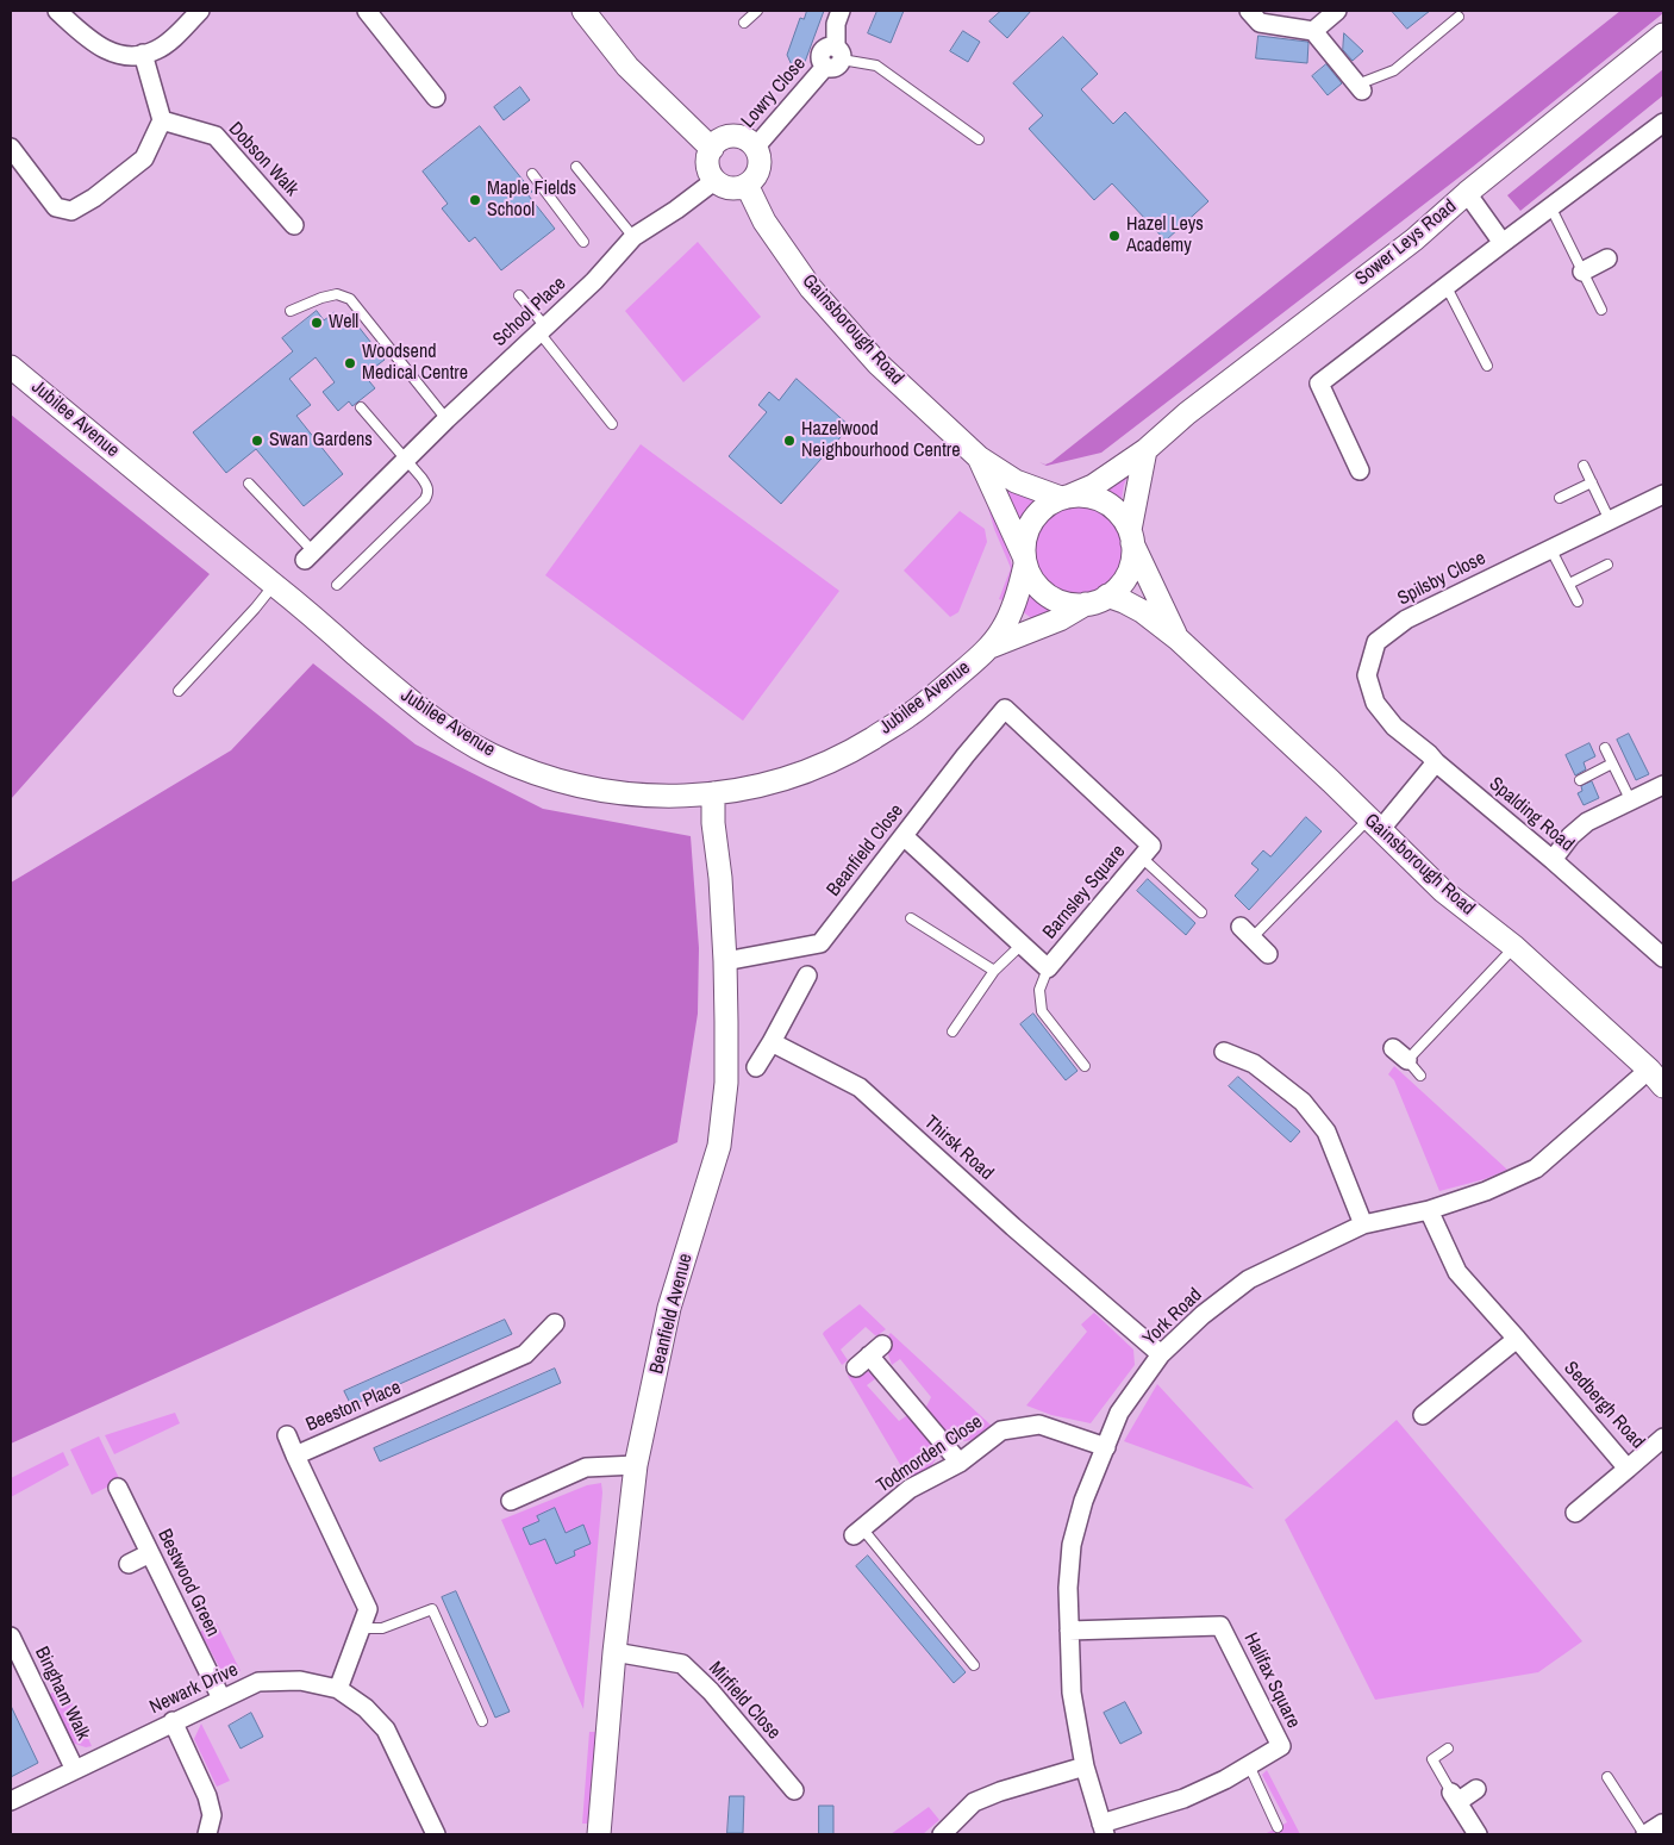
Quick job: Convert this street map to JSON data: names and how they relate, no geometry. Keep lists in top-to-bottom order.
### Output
{
  "streets": {
    "street": [
      "Lowry Close",
      "Dobson Walk",
      "Sower Leys Road",
      "School Place",
      "Gainsborough Road",
      "Jubilee Avenue",
      "Spilsby Close",
      "Spalding Road",
      "Beanfield Close",
      "Barnsley Square",
      "Thirsk Road",
      "Beanfield Avenue",
      "York Road",
      "Sedbergh Road",
      "Beeston Place",
      "Todmorden Close",
      "Bestwood Green",
      "Halifax Square",
      "Newark Drive",
      "Bingham Walk",
      "Mirfield Close"
    ]
  },
  "crossings": [
    ["Lowry Close", "School Place"],
    ["Lowry Close", "Gainsborough Road"],
    ["Sower Leys Road", "Gainsborough Road"],
    ["Sower Leys Road", "Jubilee Avenue"],
    ["School Place", "Gainsborough Road"],
    ["Gainsborough Road", "Jubilee Avenue"],
    ["Gainsborough Road", "York Road"],
    ["Jubilee Avenue", "Beanfield Avenue"],
    ["Spilsby Close", "Spalding Road"],
    ["Beanfield Close", "Barnsley Square"],
    ["Beanfield Close", "Beanfield Avenue"],
    ["Thirsk Road", "York Road"],
    ["Beanfield Avenue", "Mirfield Close"],
    ["York Road", "Sedbergh Road"],
    ["York Road", "Todmorden Close"],
    ["York Road", "Halifax Square"],
    ["Beeston Place", "Newark Drive"],
    ["Bestwood Green", "Newark Drive"],
    ["Newark Drive", "Bingham Walk"]
  ],
  "places": [
    "Maple Fields School",
    "Hazel Leys Academy",
    "Well",
    "Woodsend Medical Centre",
    "Swan Gardens",
    "Hazelwood Neighbourhood Centre"
  ]
}
